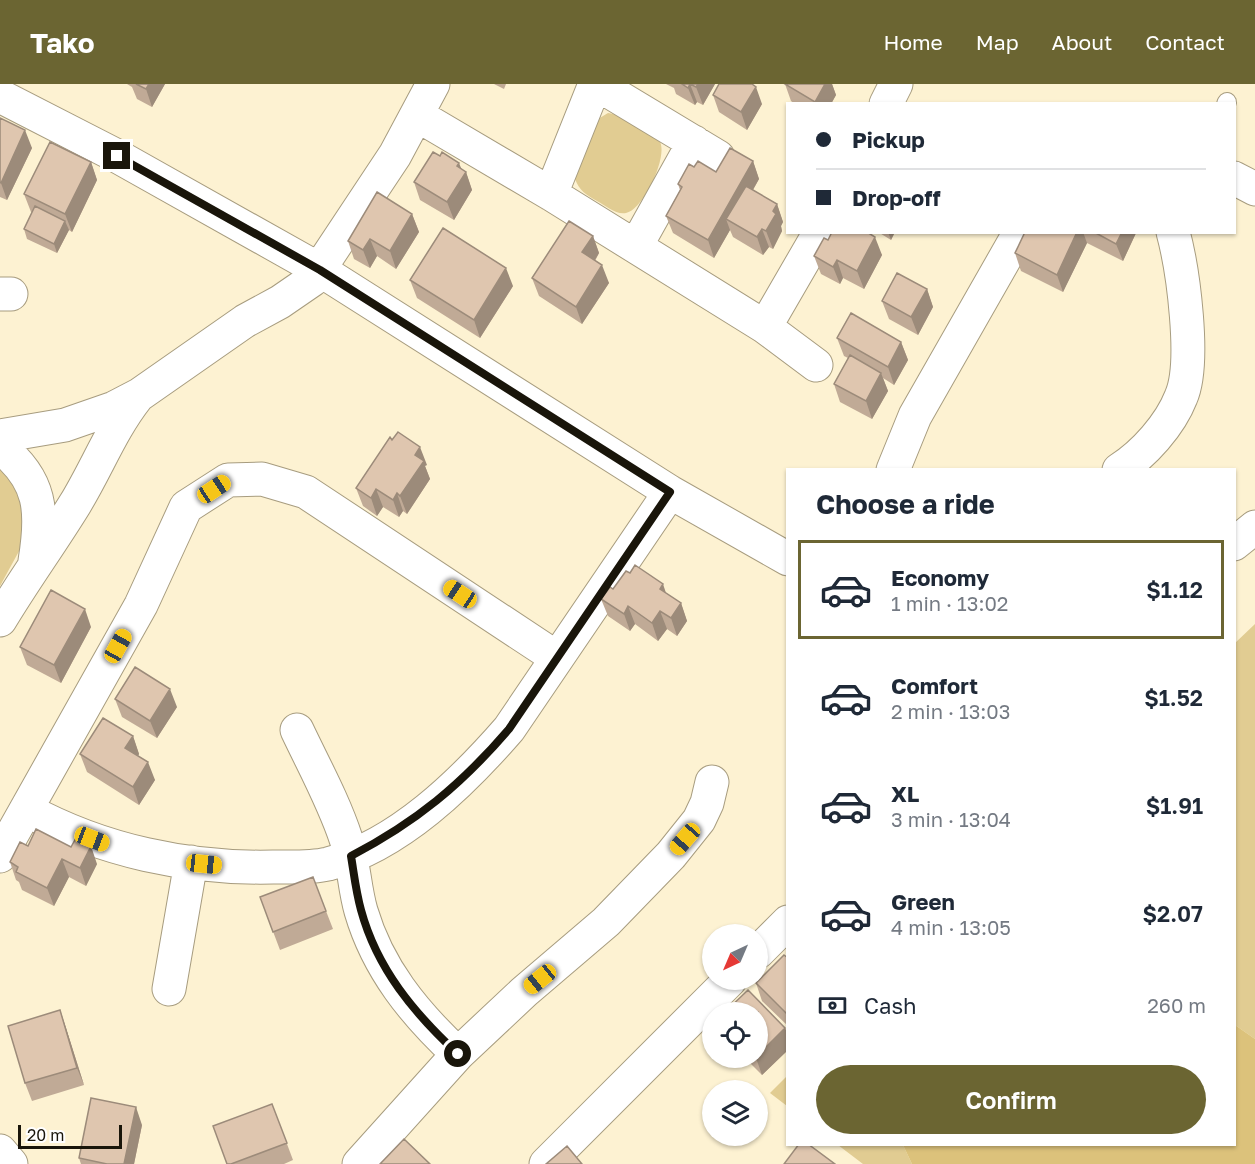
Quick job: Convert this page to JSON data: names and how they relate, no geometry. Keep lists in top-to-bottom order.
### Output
{
  "scale_bar": "20 m",
  "north": "bottom left",
  "page": {
    "header": "Tako",
    "nav": [
      "Home",
      "Map",
      "About",
      "Contact"
    ],
    "banner": ["Pickup", "Drop-off"],
    "heading": "Choose a ride",
    "list": [
      {
        "name": "Economy",
        "note": "1 min · 13:02",
        "value": "$1.12"
      },
      {
        "name": "Comfort",
        "note": "2 min · 13:03",
        "value": "$1.52"
      },
      {
        "name": "XL",
        "note": "3 min · 13:04",
        "value": "$1.91"
      },
      {
        "name": "Green",
        "note": "4 min · 13:05",
        "value": "$2.07"
      }
    ],
    "pay": ["Cash", "260 m"],
    "buttons": "Confirm",
    "scale": "20 m"
  }
}
